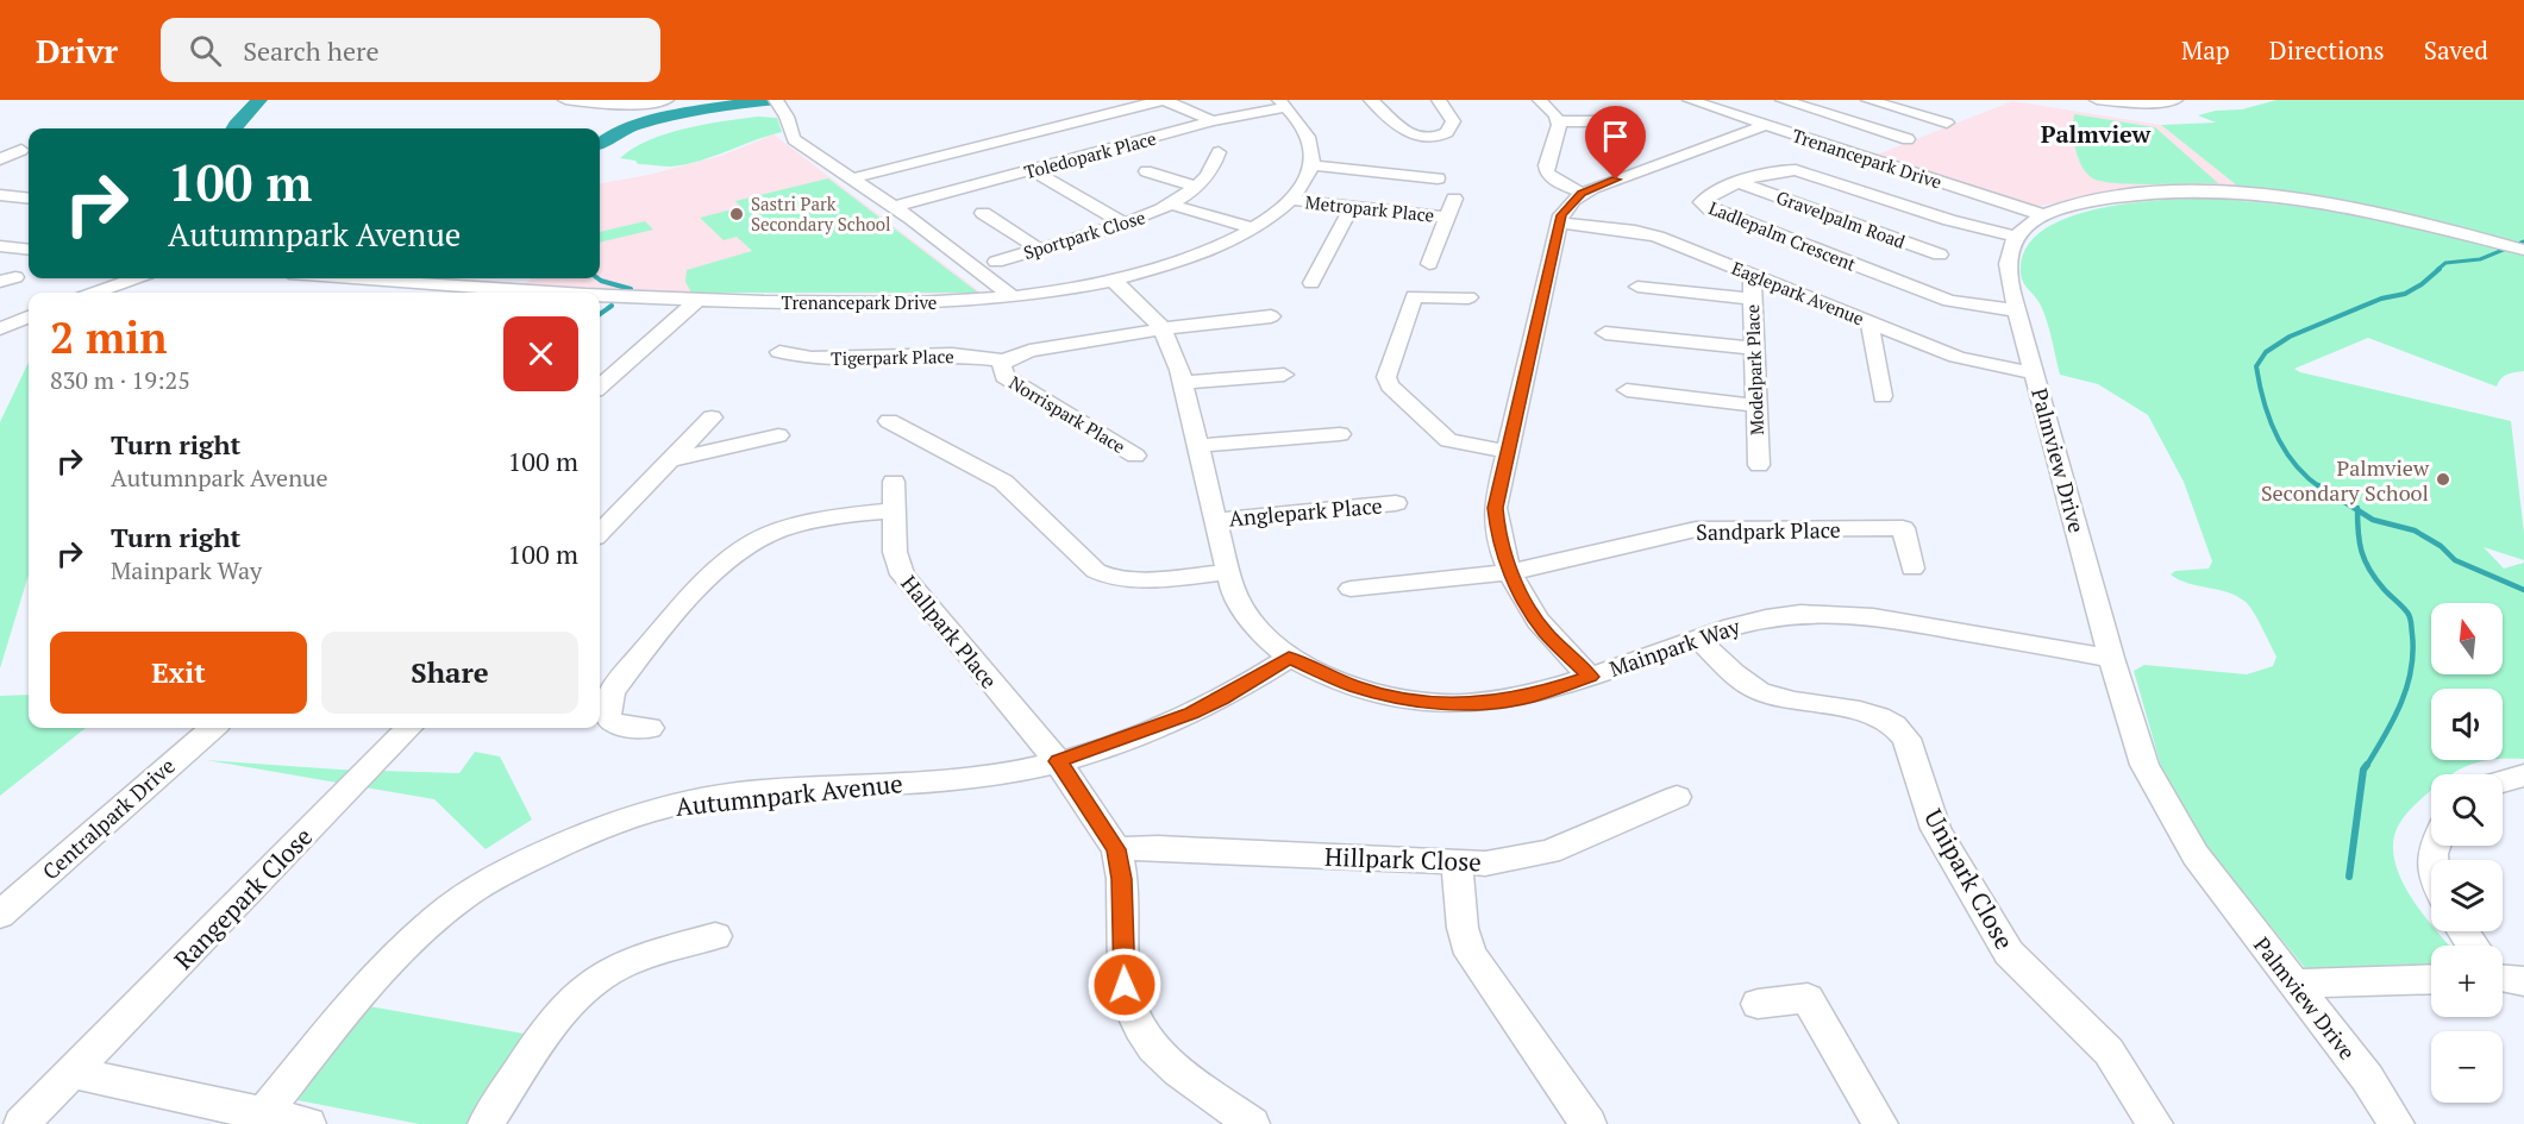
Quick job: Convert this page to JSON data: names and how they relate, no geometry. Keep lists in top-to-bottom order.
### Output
{
  "streets": {
    "street": [
      "Toledopark Place",
      "Trenancepark Drive",
      "Metropark Place",
      "Gravelpalm Road",
      "Sportpark Close",
      "Ladlepalm Crescent",
      "Eaglepark Avenue",
      "Tigerpark Place",
      "Modelpark Place",
      "Norrispark Place",
      "Palmview Drive",
      "Anglepark Place",
      "Sandpark Place",
      "Hallpark Place",
      "Mainpark Way",
      "Autumnpark Avenue",
      "Centralpark Drive",
      "Hillpark Close",
      "Unipark Close",
      "Rangepark Close"
    ]
  },
  "crossings": [
    ["Trenancepark Drive", "Metropark Place"],
    ["Trenancepark Drive", "Sportpark Close"],
    ["Trenancepark Drive", "Mainpark Way"],
    ["Gravelpalm Road", "Ladlepalm Crescent"],
    ["Ladlepalm Crescent", "Palmview Drive"],
    ["Eaglepark Avenue", "Modelpark Place"],
    ["Eaglepark Avenue", "Palmview Drive"],
    ["Tigerpark Place", "Norrispark Place"],
    ["Norrispark Place", "Mainpark Way"],
    ["Palmview Drive", "Mainpark Way"],
    ["Anglepark Place", "Mainpark Way"],
    ["Hallpark Place", "Autumnpark Avenue"],
    ["Hallpark Place", "Hillpark Close"],
    ["Mainpark Way", "Autumnpark Avenue"],
    ["Mainpark Way", "Unipark Close"]
  ],
  "districts": ["Palmview"],
  "places": ["Sastri Park Secondary School", "Palmview Secondary School"],
  "north": "top",
  "page": {
    "header": "Drivr",
    "search": "Search here",
    "nav": ["Map", "Directions", "Saved"],
    "turn": ["100 m", "Autumnpark Avenue"],
    "heading": ["2 min", "830 m · 19:25"],
    "list": [
      {
        "name": "Turn right",
        "note": "Autumnpark Avenue",
        "value": "100 m"
      },
      {
        "name": "Turn right",
        "note": "Mainpark Way",
        "value": "100 m"
      }
    ],
    "map_buttons": ["+", "−"],
    "buttons": ["Exit", "Share"]
  }
}
